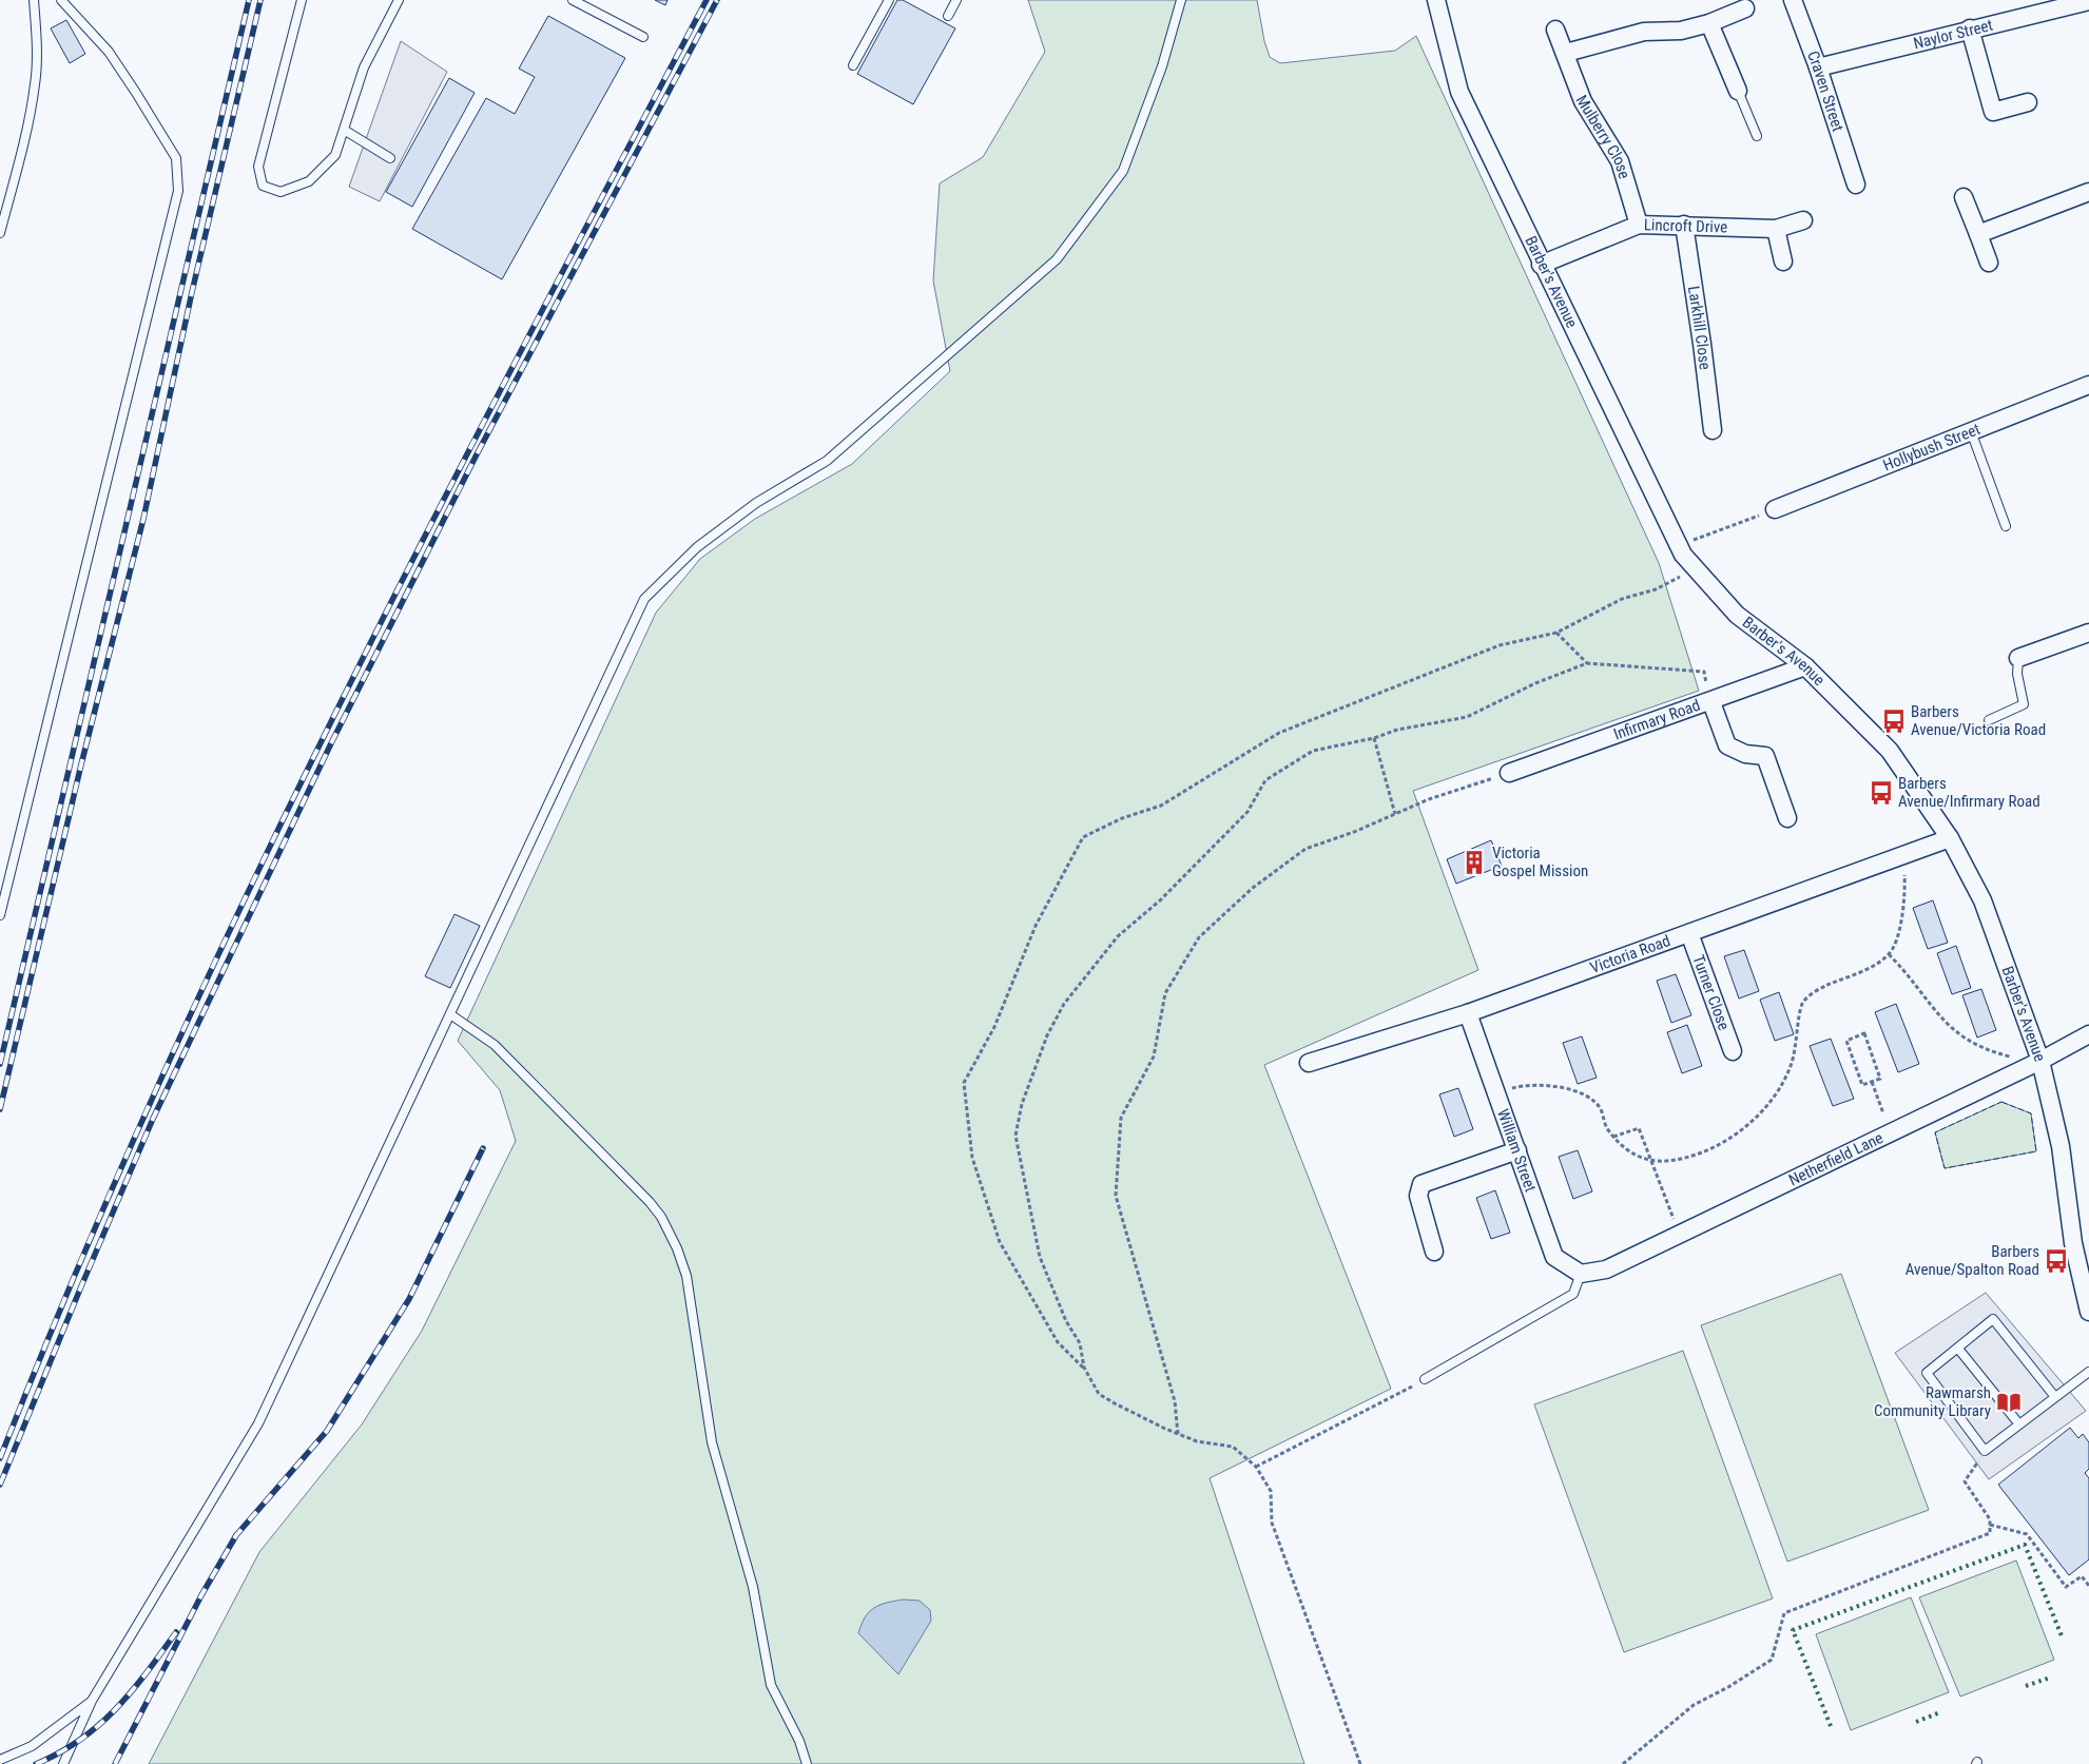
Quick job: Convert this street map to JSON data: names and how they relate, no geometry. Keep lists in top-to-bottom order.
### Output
{
  "streets": {
    "street": [
      "Naylor Street",
      "Craven Street",
      "Mulberry Close",
      "Lincroft Drive",
      "Barber's Avenue",
      "Larkhill Close",
      "Hollybush Street",
      "Infirmary Road",
      "Victoria Road",
      "Turner Close",
      "William Street",
      "Netherfield Lane"
    ]
  },
  "crossings": [
    ["Naylor Street", "Craven Street"],
    ["Mulberry Close", "Lincroft Drive"],
    ["Lincroft Drive", "Barber's Avenue"],
    ["Lincroft Drive", "Larkhill Close"],
    ["Barber's Avenue", "Infirmary Road"],
    ["Barber's Avenue", "Victoria Road"],
    ["Barber's Avenue", "Netherfield Lane"],
    ["Victoria Road", "Turner Close"],
    ["Victoria Road", "William Street"],
    ["William Street", "Netherfield Lane"]
  ],
  "places": {
    "bus stop": ["Barbers Avenue/Victoria Road", "Barbers Avenue/Infirmary Road", "Barbers Avenue/Spalton Road"],
    "building": ["Victoria Gospel Mission"],
    "library": ["Rawmarsh Community Library"]
  }
}
